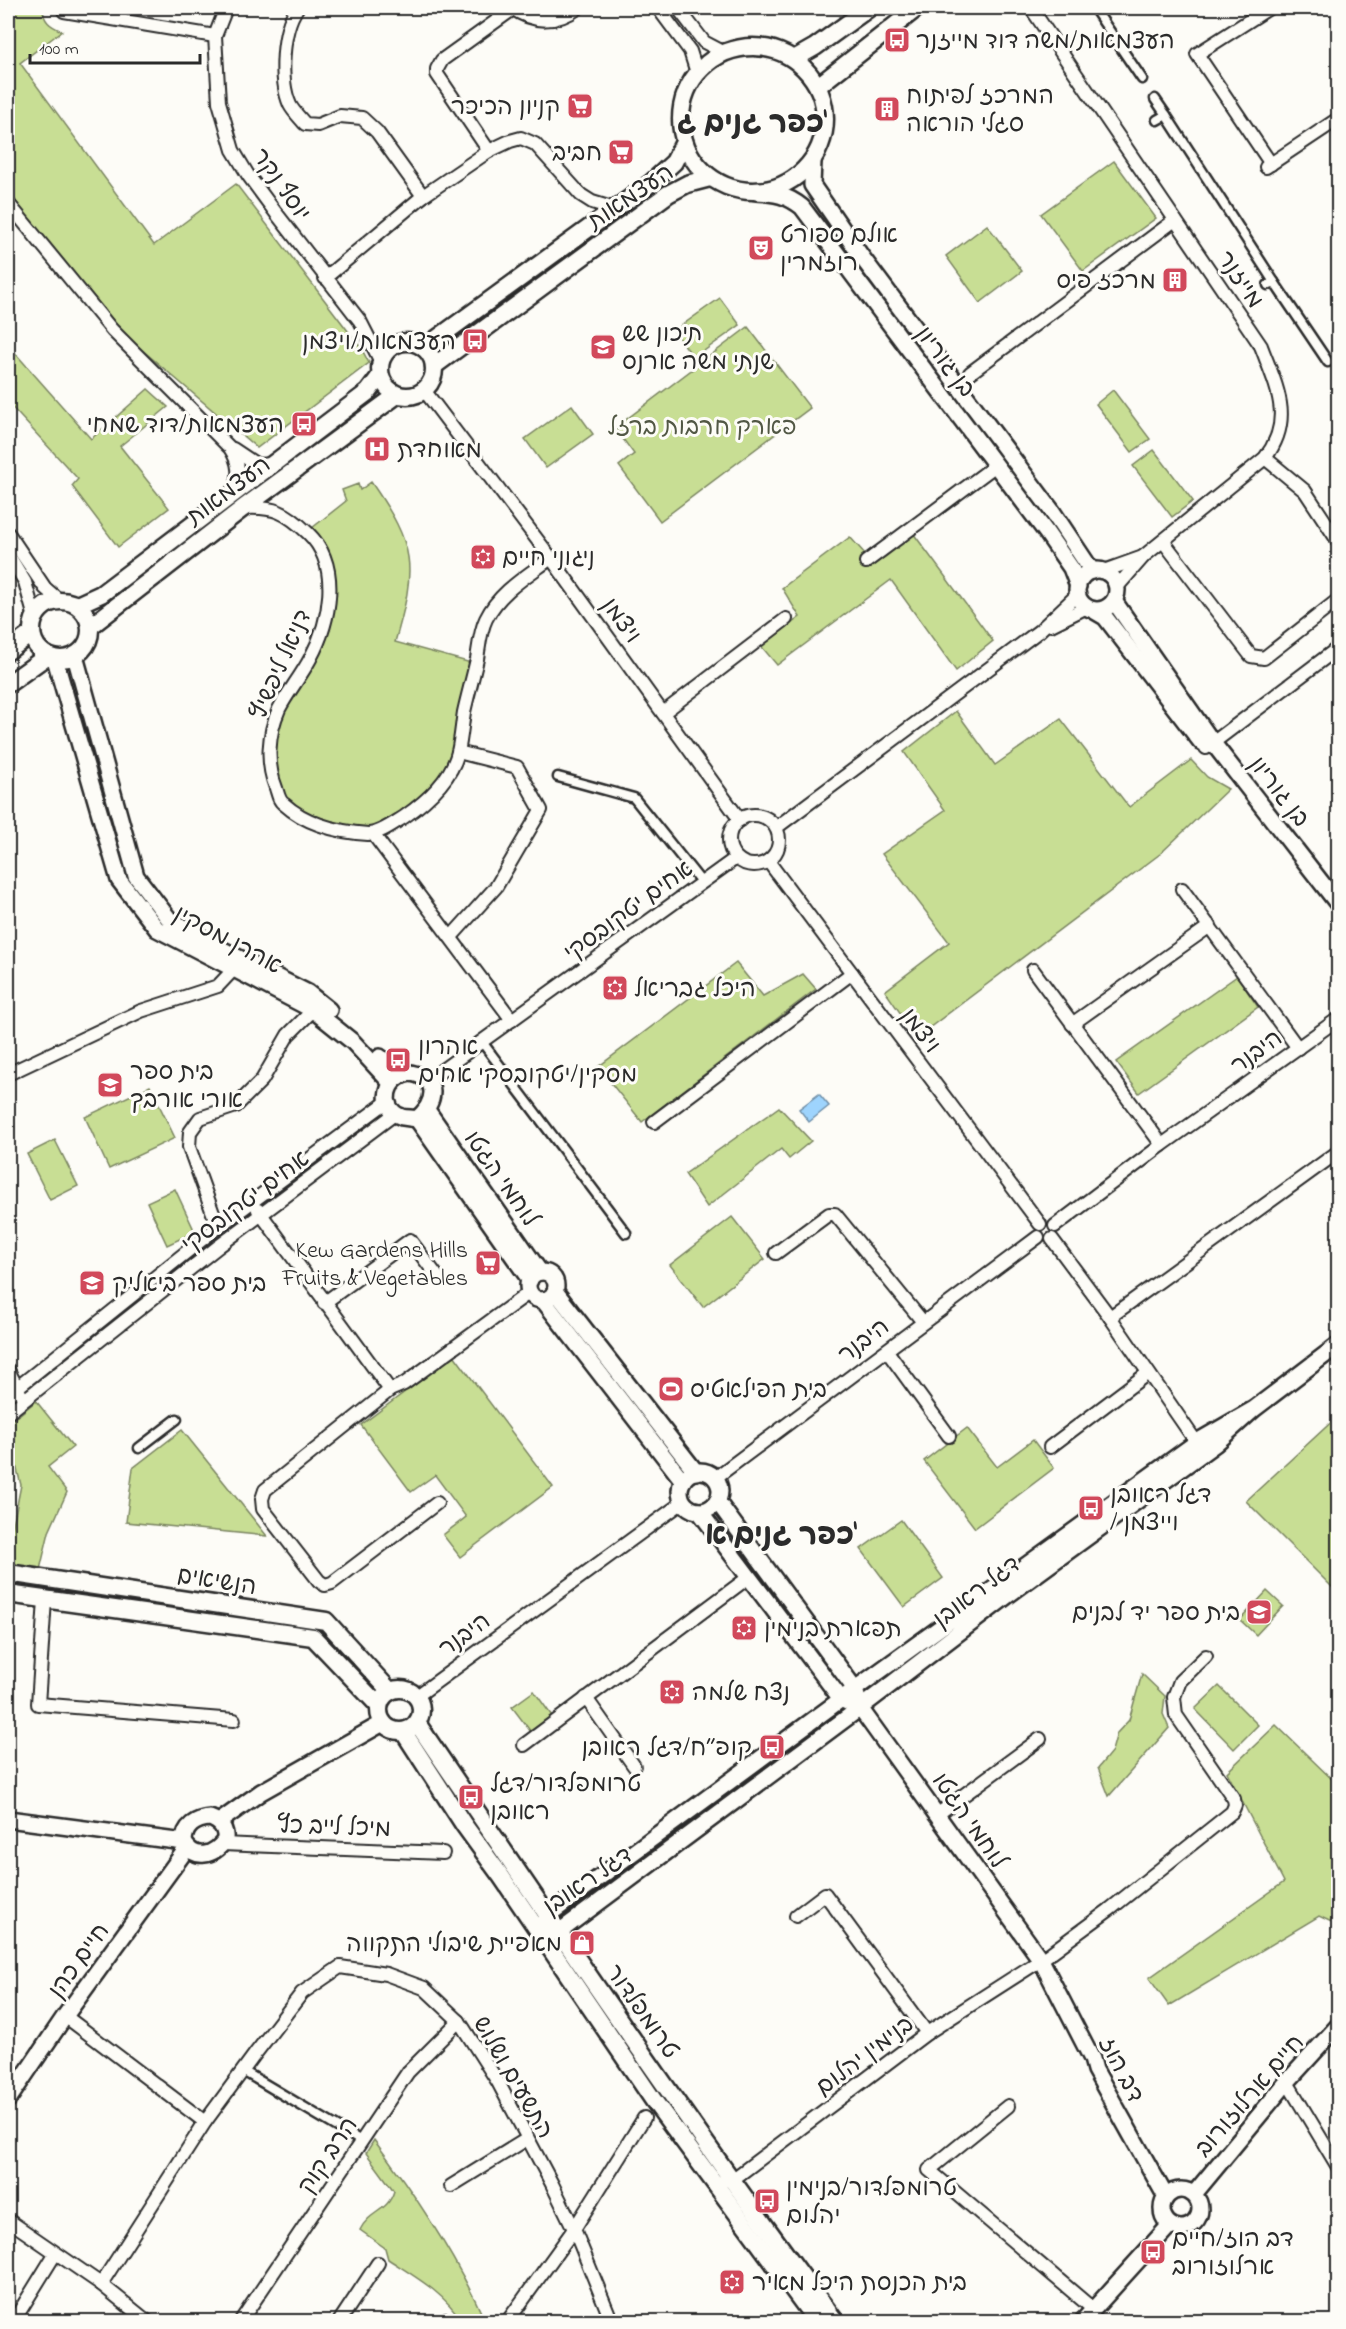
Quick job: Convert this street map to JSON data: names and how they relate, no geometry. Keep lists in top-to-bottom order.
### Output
{
  "streets": {
    "main road": ["העצמאות", "הנשיאים", "טרומפלדור"],
    "street": [
      "יוסף נקר",
      "מייזנר",
      "בן גוריון",
      "ויצמן",
      "דניאל ליפשיץ",
      "אחים יטקובסקי",
      "אהרן מסקין",
      "היבנר",
      "לוחמי הגטו",
      "דגל ראובן",
      "מיכל לייב כץ",
      "חיים כהן",
      "בנימין יהלום",
      "דב הוז",
      "התשעים ושלוש",
      "חיים ארלוזורוב",
      "הרב קוק"
    ]
  },
  "crossings": [
    ["יוסף נקר", "העצמאות"],
    ["יוסף נקר", "ויצמן"],
    ["העצמאות", "בן גוריון"],
    ["העצמאות", "ויצמן"],
    ["העצמאות", "דניאל ליפשיץ"],
    ["העצמאות", "אהרן מסקין"],
    ["מייזנר", "בן גוריון"],
    ["ויצמן", "אחים יטקובסקי"],
    ["ויצמן", "היבנר"],
    ["אחים יטקובסקי", "אהרן מסקין"],
    ["אחים יטקובסקי", "לוחמי הגטו"],
    ["אהרן מסקין", "לוחמי הגטו"],
    ["היבנר", "לוחמי הגטו"],
    ["היבנר", "הנשיאים"],
    ["היבנר", "טרומפלדור"],
    ["לוחמי הגטו", "דגל ראובן"],
    ["לוחמי הגטו", "בנימין יהלום"],
    ["לוחמי הגטו", "דב הוז"],
    ["הנשיאים", "טרומפלדור"],
    ["דגל ראובן", "טרומפלדור"],
    ["מיכל לייב כץ", "חיים כהן"],
    ["טרומפלדור", "בנימין יהלום"],
    ["בנימין יהלום", "דב הוז"],
    ["דב הוז", "חיים ארלוזורוב"],
    ["התשעים ושלוש", "הרב קוק"]
  ],
  "districts": ["כפר גנים ג'", "כפר גנים א'"],
  "parks": ["פארק חרבות ברזל"],
  "places": {
    "bus stop": [
      "העצמאות/משה דוד מייזנר",
      "העצמאות/ויצמן",
      "העצמאות/דוד שמחי",
      "אהרון מסקין/יטקובסקי אחים",
      "דגל ראובן / וייצמן",
      "קופ״ח/דגל ראובן",
      "טרומפלדור/דגל ראובן",
      "טרומפלדור/בנימין יהלום",
      "דב הוז/חיים ארלוזורוב"
    ],
    "supermarket": ["קניון הכיכר", "חביב", "Kew Gardens Hills Fruits & Vegetables"],
    "building": ["המרכז לפיתוח סגלי הוראה", "מרכז פיס"],
    "theatre": ["אולם ספורט רוזמרין"],
    "school or university": [
      "תיכון שש שנתי משה ארנס",
      "בית ספר אורי אורבך",
      "בית ספר ביאליק",
      "בית ספר יד לבנים"
    ],
    "hospital": ["מאוחדת"],
    "synagogue": [
      "ניגוני חיים",
      "היכל גבריאל",
      "תפארת בנימין",
      "נצח שלמה",
      "בית הכנסת היכל מאיר"
    ],
    "sports": ["בית הפילאטיס"],
    "shop": ["מאפיית שיבולי התקווה"]
  },
  "scale_bar": "100 m"
}
